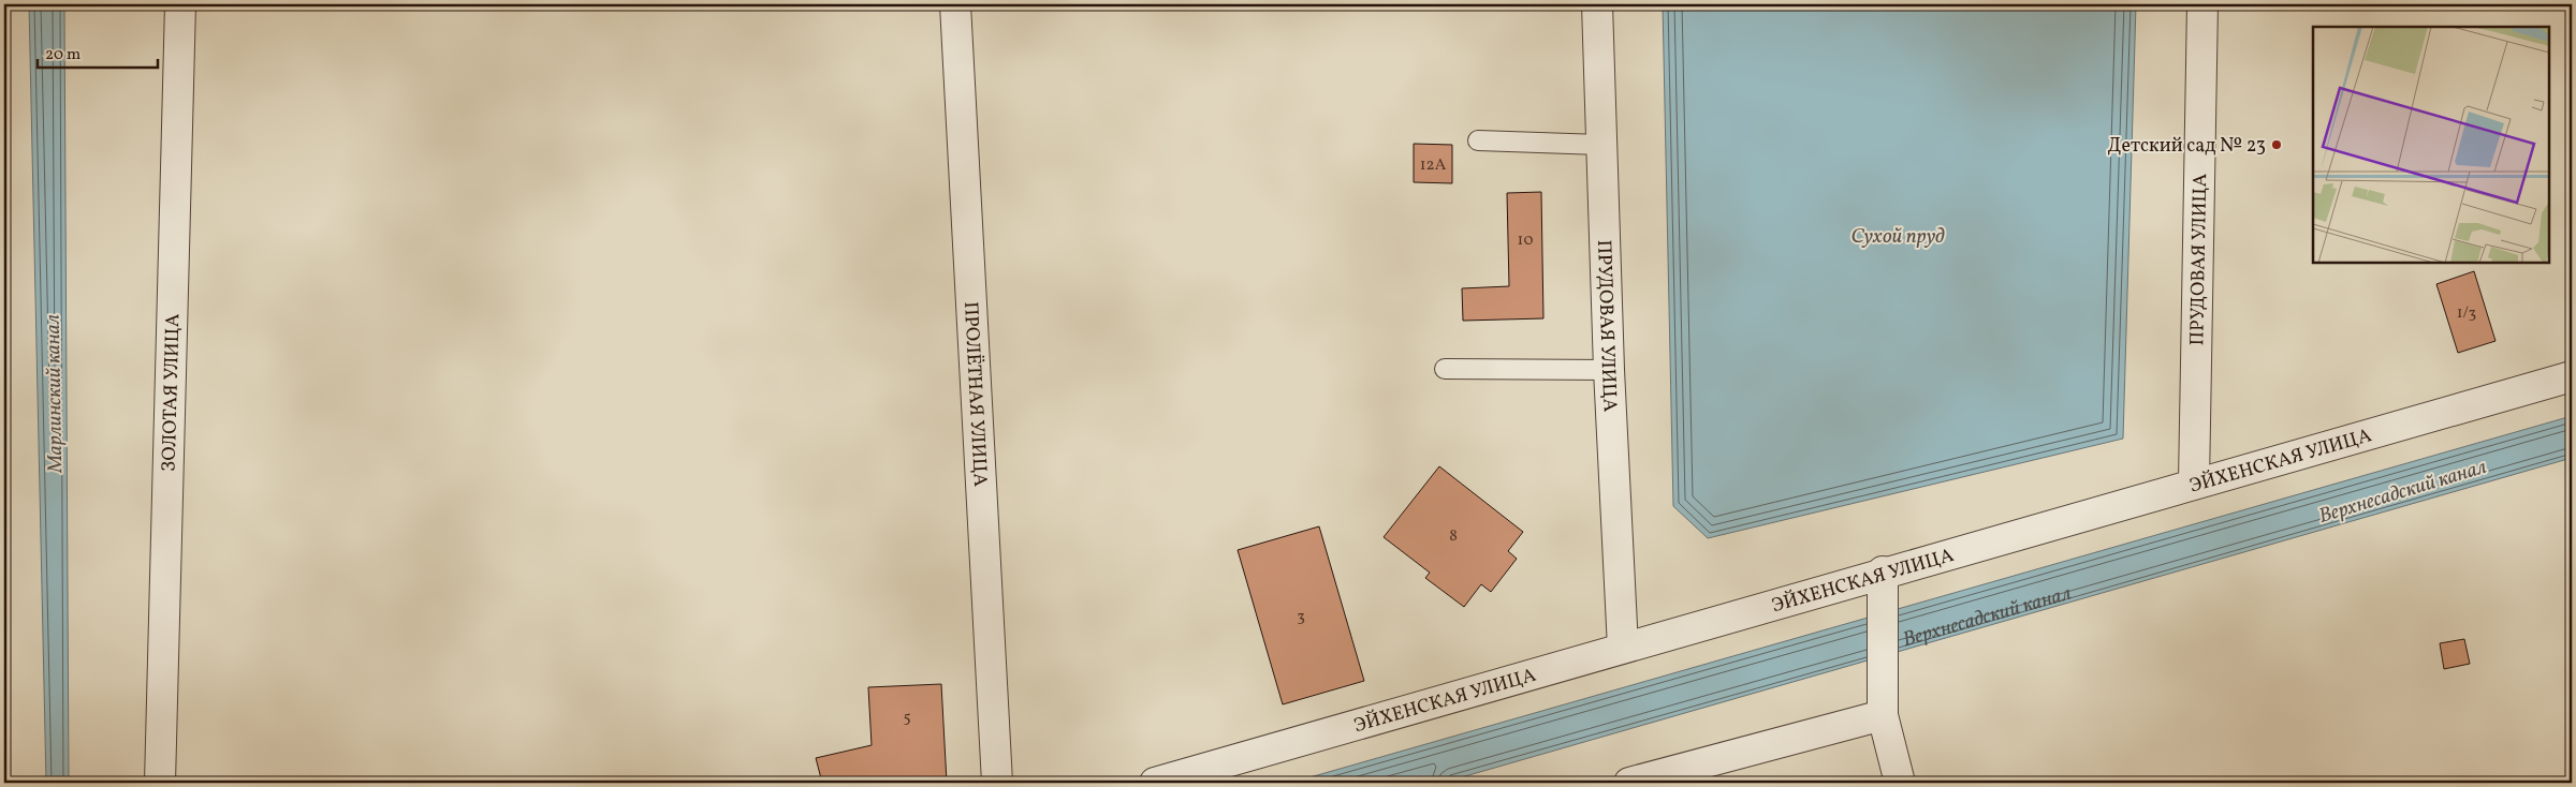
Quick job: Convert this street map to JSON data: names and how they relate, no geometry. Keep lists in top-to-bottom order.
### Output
{
  "streets": {
    "street": [
      "ПРУДОВАЯ УЛИЦА",
      "ЗОЛОТАЯ УЛИЦА",
      "ПРОЛЁТНАЯ УЛИЦА",
      "ЭЙХЕНСКАЯ УЛИЦА"
    ]
  },
  "crossings": [
    ["ПРУДОВАЯ УЛИЦА", "ЭЙХЕНСКАЯ УЛИЦА"]
  ],
  "water": ["Сухой пруд", "Марлинский канал", "Верхнесадский канал"],
  "places": ["Детский сад № 23"],
  "house_numbers": [
    "12А",
    "10",
    "1/3",
    "8",
    "3",
    "5"
  ],
  "scale_bar": "20 m"
}
